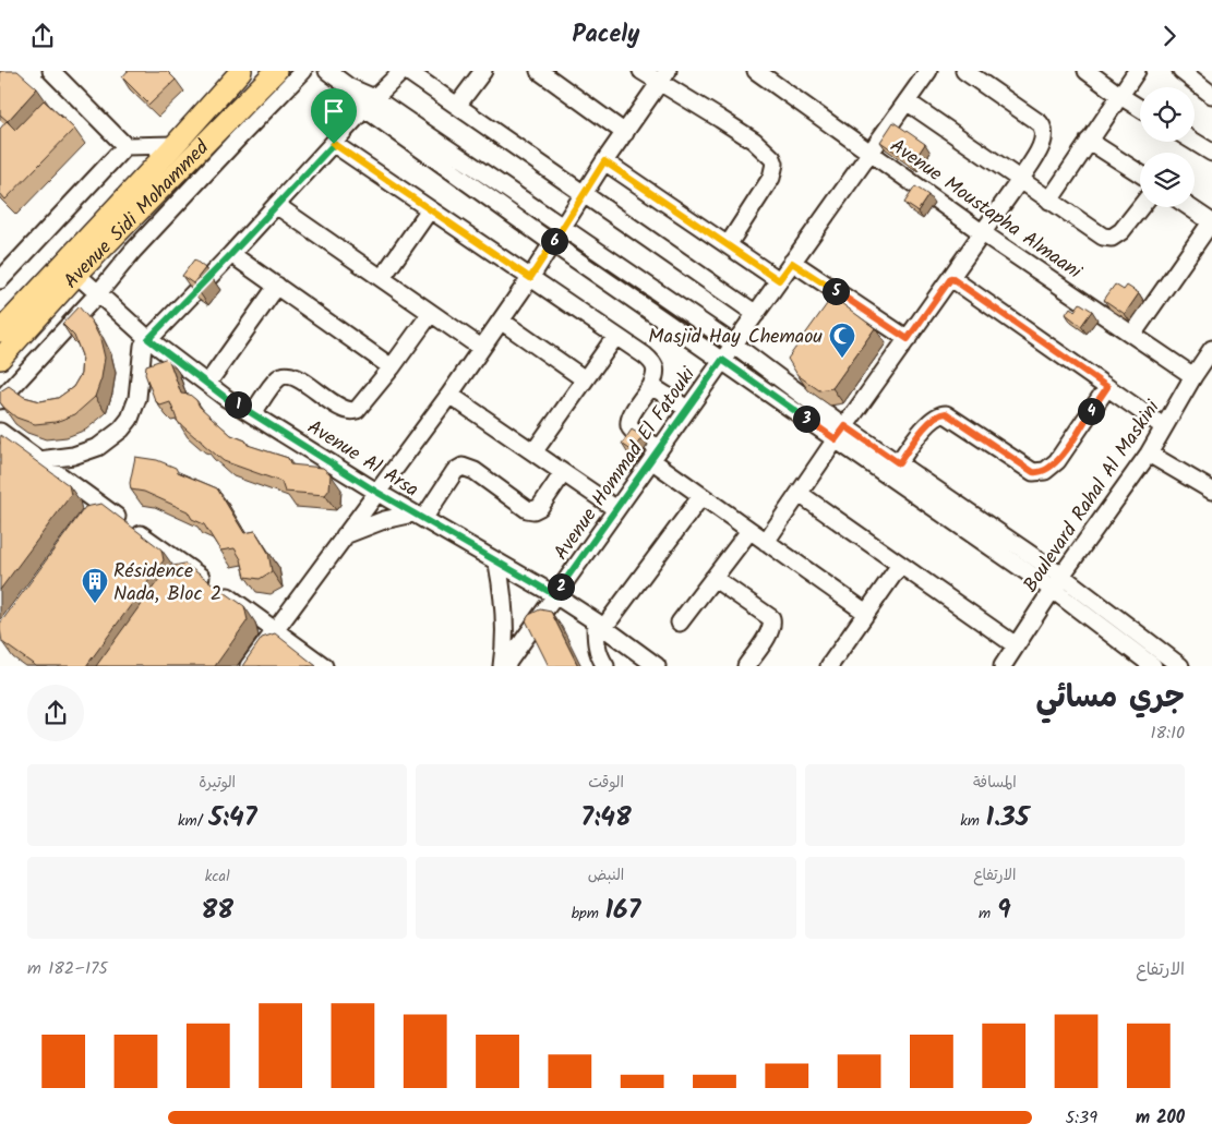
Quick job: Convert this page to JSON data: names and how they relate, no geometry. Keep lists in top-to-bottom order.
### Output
{
  "streets": {
    "main road": ["Avenue Sidi Mohammed"],
    "street": [
      "Avenue Moustapha Almaani",
      "Avenue Al Arsa",
      "Avenue Hommad El Fatouki",
      "Boulevard Rahal Al Maskini"
    ]
  },
  "crossings": [
    ["Avenue Moustapha Almaani", "Avenue Hommad El Fatouki"],
    ["Avenue Moustapha Almaani", "Boulevard Rahal Al Maskini"],
    ["Avenue Sidi Mohammed", "Avenue Al Arsa"],
    ["Avenue Al Arsa", "Avenue Hommad El Fatouki"]
  ],
  "places": {
    "mosque": ["Masjid Hay Chemaou"],
    "building": ["Résidence Nada, Bloc 2"]
  },
  "page": {
    "header": "Pacely",
    "pins": [
      "6",
      "5",
      "1",
      "4",
      "3",
      "2"
    ],
    "heading": ["جري مسائي", "18:10"],
    "stats": [
      ["المسافة", "1.35 km"],
      ["الوقت", "7:48"],
      ["الوتيرة", "5:47 /km"],
      ["الارتفاع", "9 m"],
      ["النبض", "167 bpm"],
      ["kcal", "88"]
    ],
    "chart": ["الارتفاع", "175–182 m"],
    "list": [
      {
        "name": "200 m",
        "note": "5:39"
      }
    ]
  }
}
